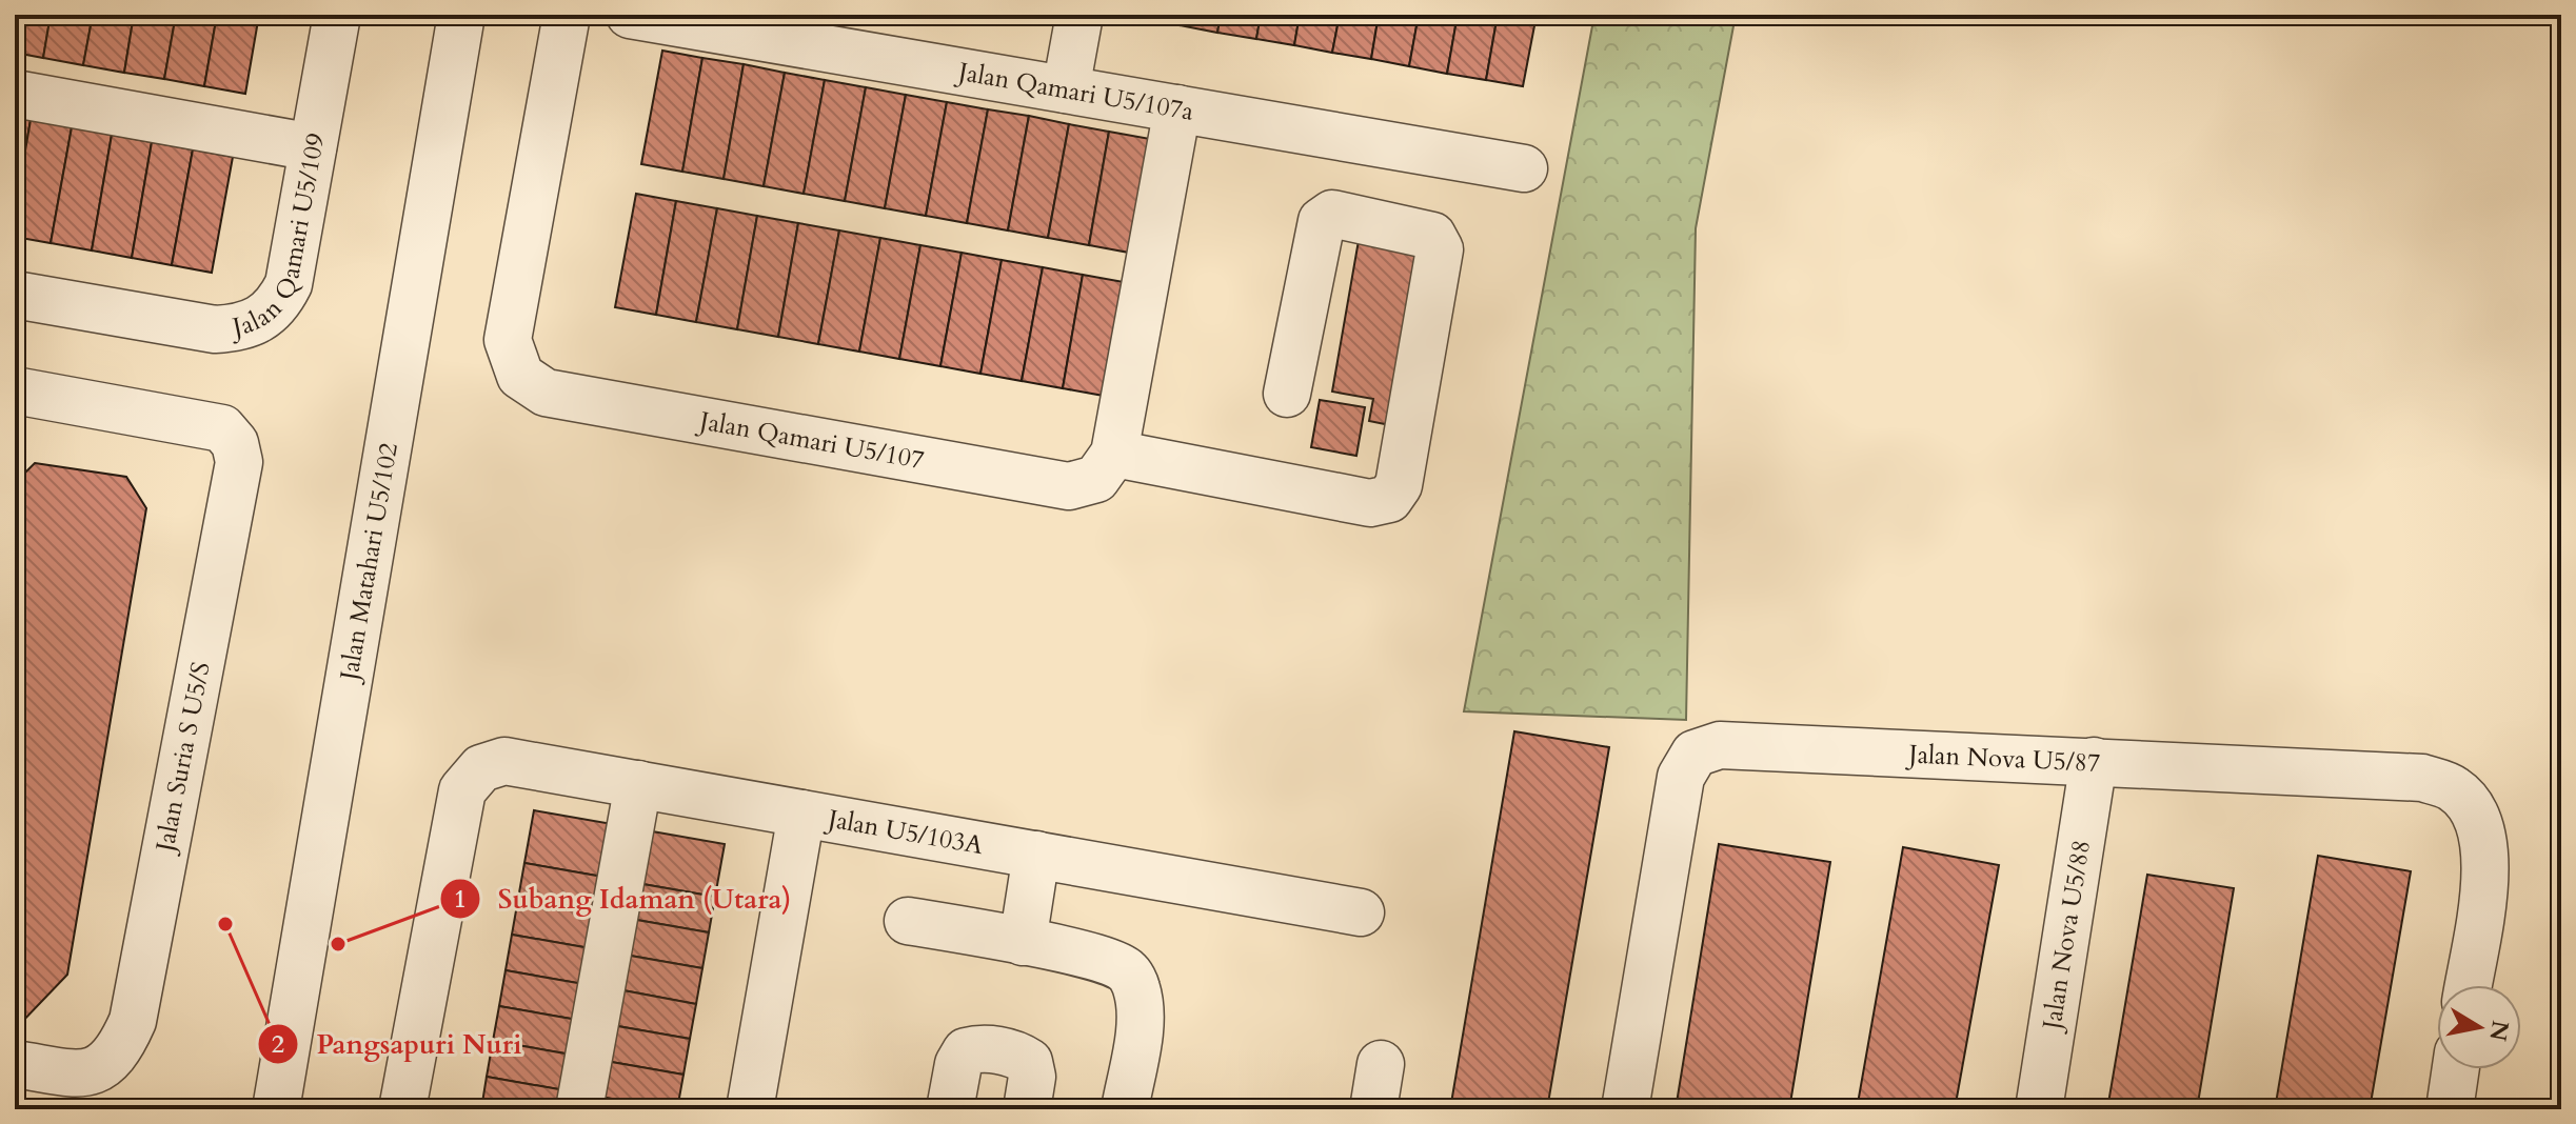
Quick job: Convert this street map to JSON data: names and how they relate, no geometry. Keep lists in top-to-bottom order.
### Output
{
  "streets": {
    "street": [
      "Jalan Qamari U5/107a",
      "Jalan Qamari U5/109",
      "Jalan Qamari U5/107",
      "Jalan Matahari U5/102",
      "Jalan Suria S U5/S",
      "Jalan Nova U5/87",
      "Jalan U5/103A",
      "Jalan Nova U5/88"
    ]
  },
  "crossings": [
    ["Jalan Nova U5/87", "Jalan Nova U5/88"]
  ],
  "places": ["Pangsapuri Nuri", "Subang Idaman (Utara)"],
  "north": "right"
}
